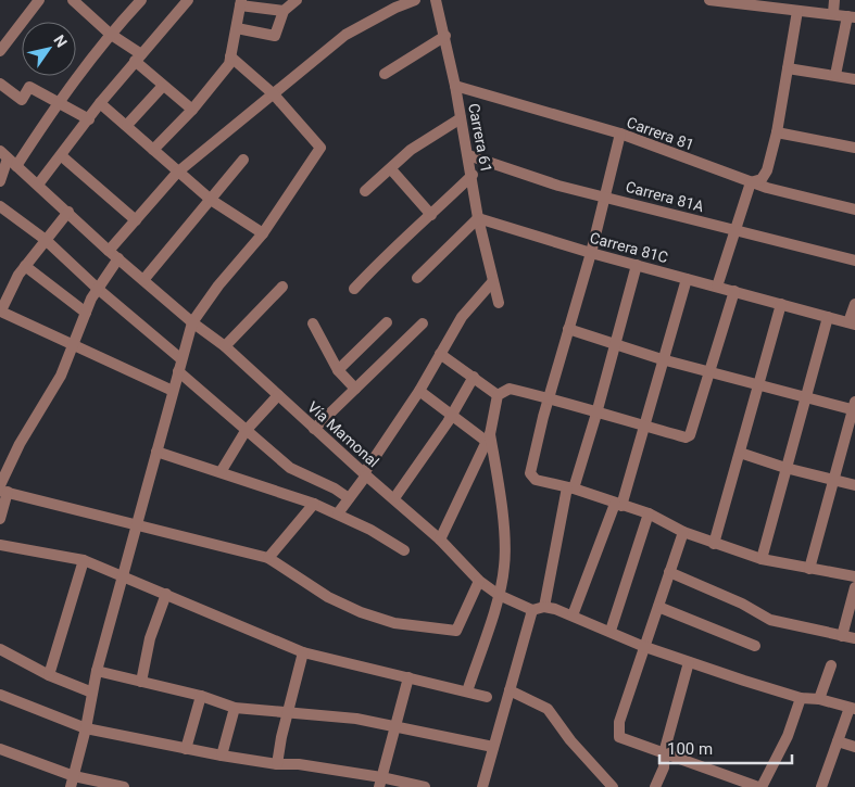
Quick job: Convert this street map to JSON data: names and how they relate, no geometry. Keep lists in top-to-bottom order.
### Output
{
  "streets": {
    "street": [
      "Carrera 81",
      "Carrera 61",
      "Carrera 81A",
      "Carrera 81C",
      "Vía Mamonal"
    ]
  },
  "crossings": [
    ["Carrera 81", "Carrera 61"],
    ["Carrera 61", "Carrera 81A"],
    ["Carrera 61", "Carrera 81C"]
  ],
  "scale_bar": "100 m",
  "north": "top right"
}
